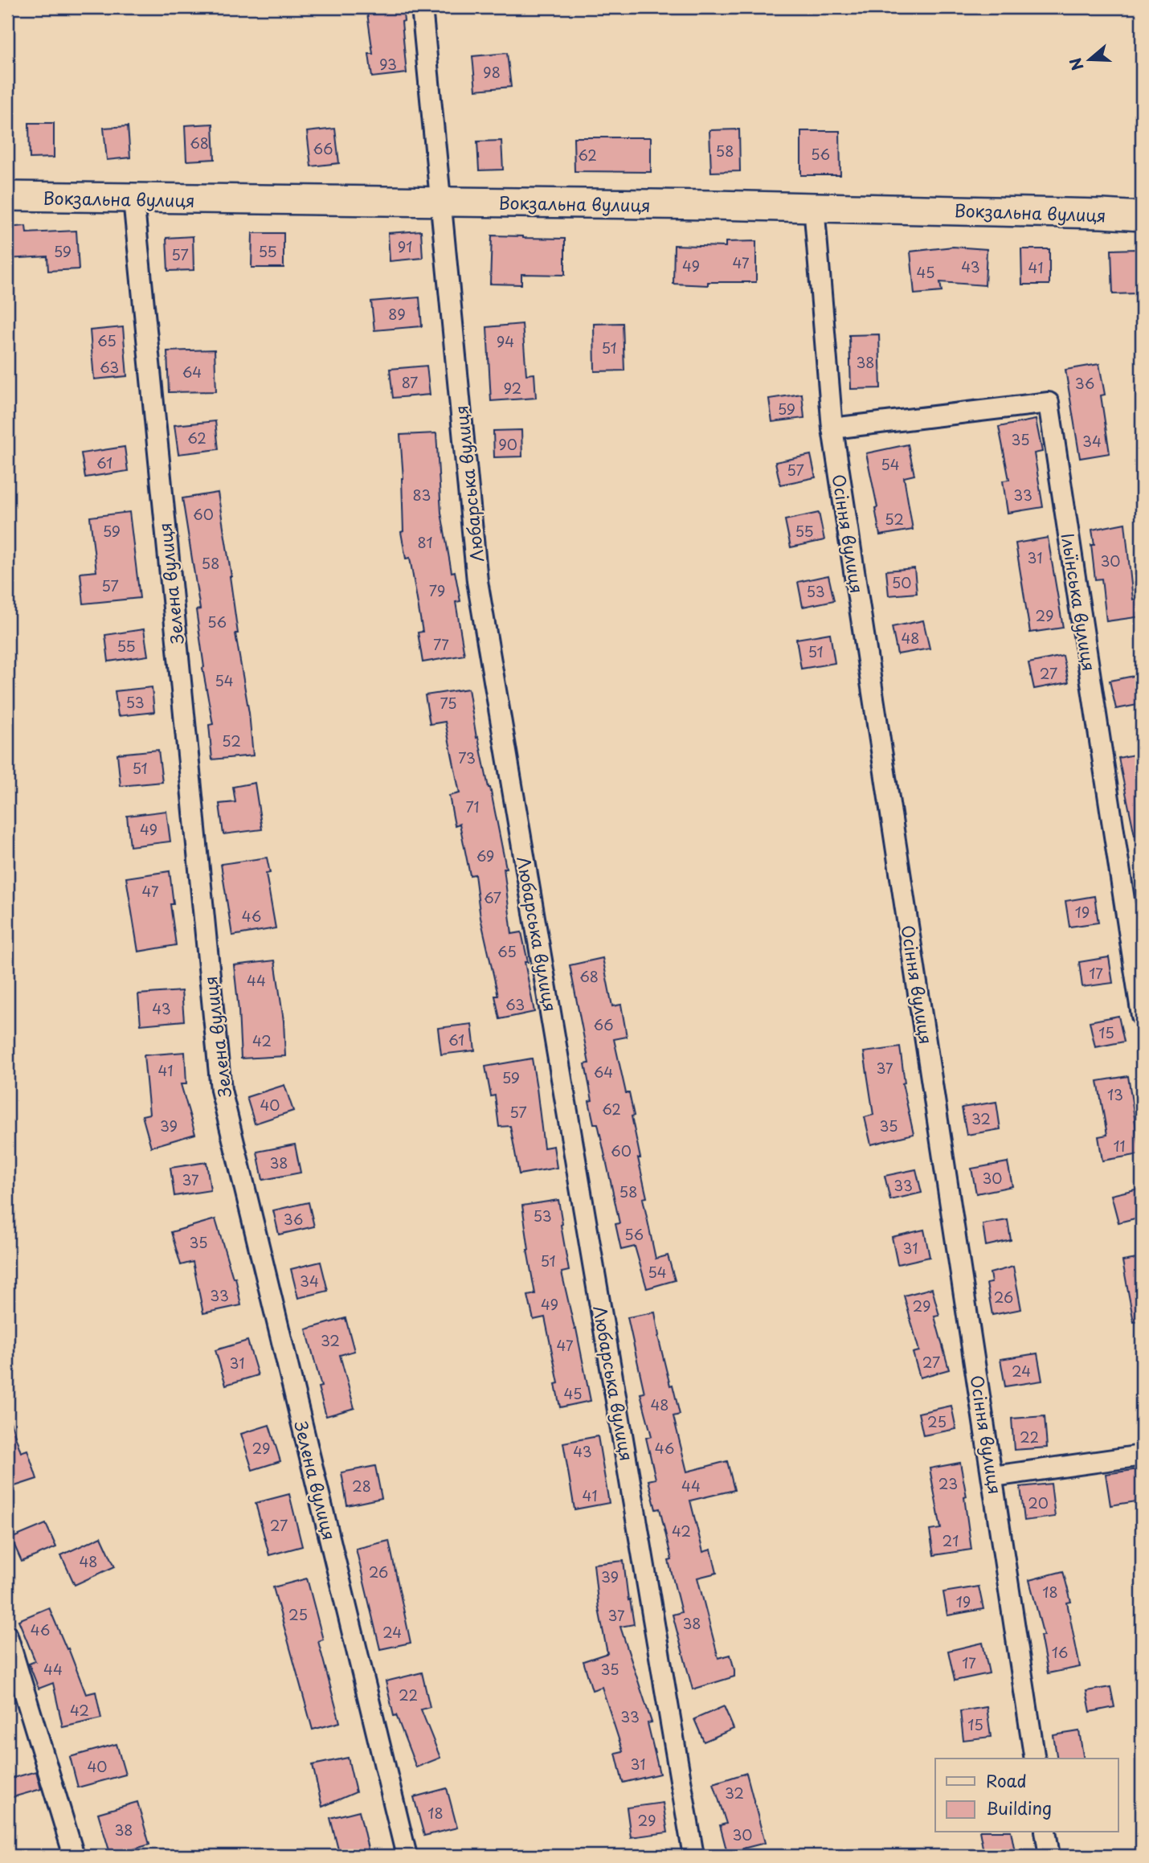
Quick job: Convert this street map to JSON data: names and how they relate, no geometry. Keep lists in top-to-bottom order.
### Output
{
  "streets": {
    "main road": ["Вокзальна вулиця"],
    "street": [
      "Любарська вулиця",
      "Осіння вулиця",
      "Зелена вулиця",
      "Ільїнська вулиця"
    ]
  },
  "crossings": [
    ["Вокзальна вулиця", "Любарська вулиця"],
    ["Вокзальна вулиця", "Осіння вулиця"],
    ["Вокзальна вулиця", "Зелена вулиця"],
    ["Осіння вулиця", "Ільїнська вулиця"]
  ],
  "house_numbers": [
    "93",
    "98",
    "68",
    "66",
    "58",
    "56",
    "62",
    "91",
    "59",
    "55",
    "57",
    "47",
    "49",
    "43",
    "41",
    "45",
    "89",
    "65",
    "94",
    "51",
    "38",
    "63",
    "64",
    "87",
    "36",
    "92",
    "59",
    "62",
    "35",
    "34",
    "90",
    "61",
    "54",
    "57",
    "83",
    "33",
    "60",
    "52",
    "59",
    "55",
    "81",
    "31",
    "30",
    "58",
    "50",
    "57",
    "79",
    "53",
    "29",
    "56",
    "48",
    "77",
    "55",
    "51",
    "27",
    "54",
    "53",
    "75",
    "52",
    "73",
    "51",
    "71",
    "49",
    "69",
    "47",
    "67",
    "19",
    "46",
    "65",
    "17",
    "68",
    "44",
    "63",
    "43",
    "66",
    "15",
    "61",
    "42",
    "37",
    "41",
    "64",
    "59",
    "13",
    "40",
    "62",
    "57",
    "32",
    "39",
    "35",
    "11",
    "60",
    "38",
    "30",
    "37",
    "33",
    "58",
    "53",
    "36",
    "56",
    "35",
    "31",
    "51",
    "54",
    "34",
    "33",
    "26",
    "49",
    "29",
    "32",
    "47",
    "27",
    "31",
    "24",
    "45",
    "48",
    "25",
    "22",
    "29",
    "46",
    "43",
    "23",
    "28",
    "44",
    "41",
    "20",
    "27",
    "42",
    "21",
    "48",
    "26",
    "39",
    "18",
    "19",
    "25",
    "37",
    "38",
    "46",
    "24",
    "16",
    "17",
    "44",
    "35",
    "22",
    "42",
    "33",
    "15",
    "31",
    "40",
    "32",
    "18",
    "29",
    "38",
    "30"
  ],
  "legend": ["Road", "Building"],
  "north": "left"
}
